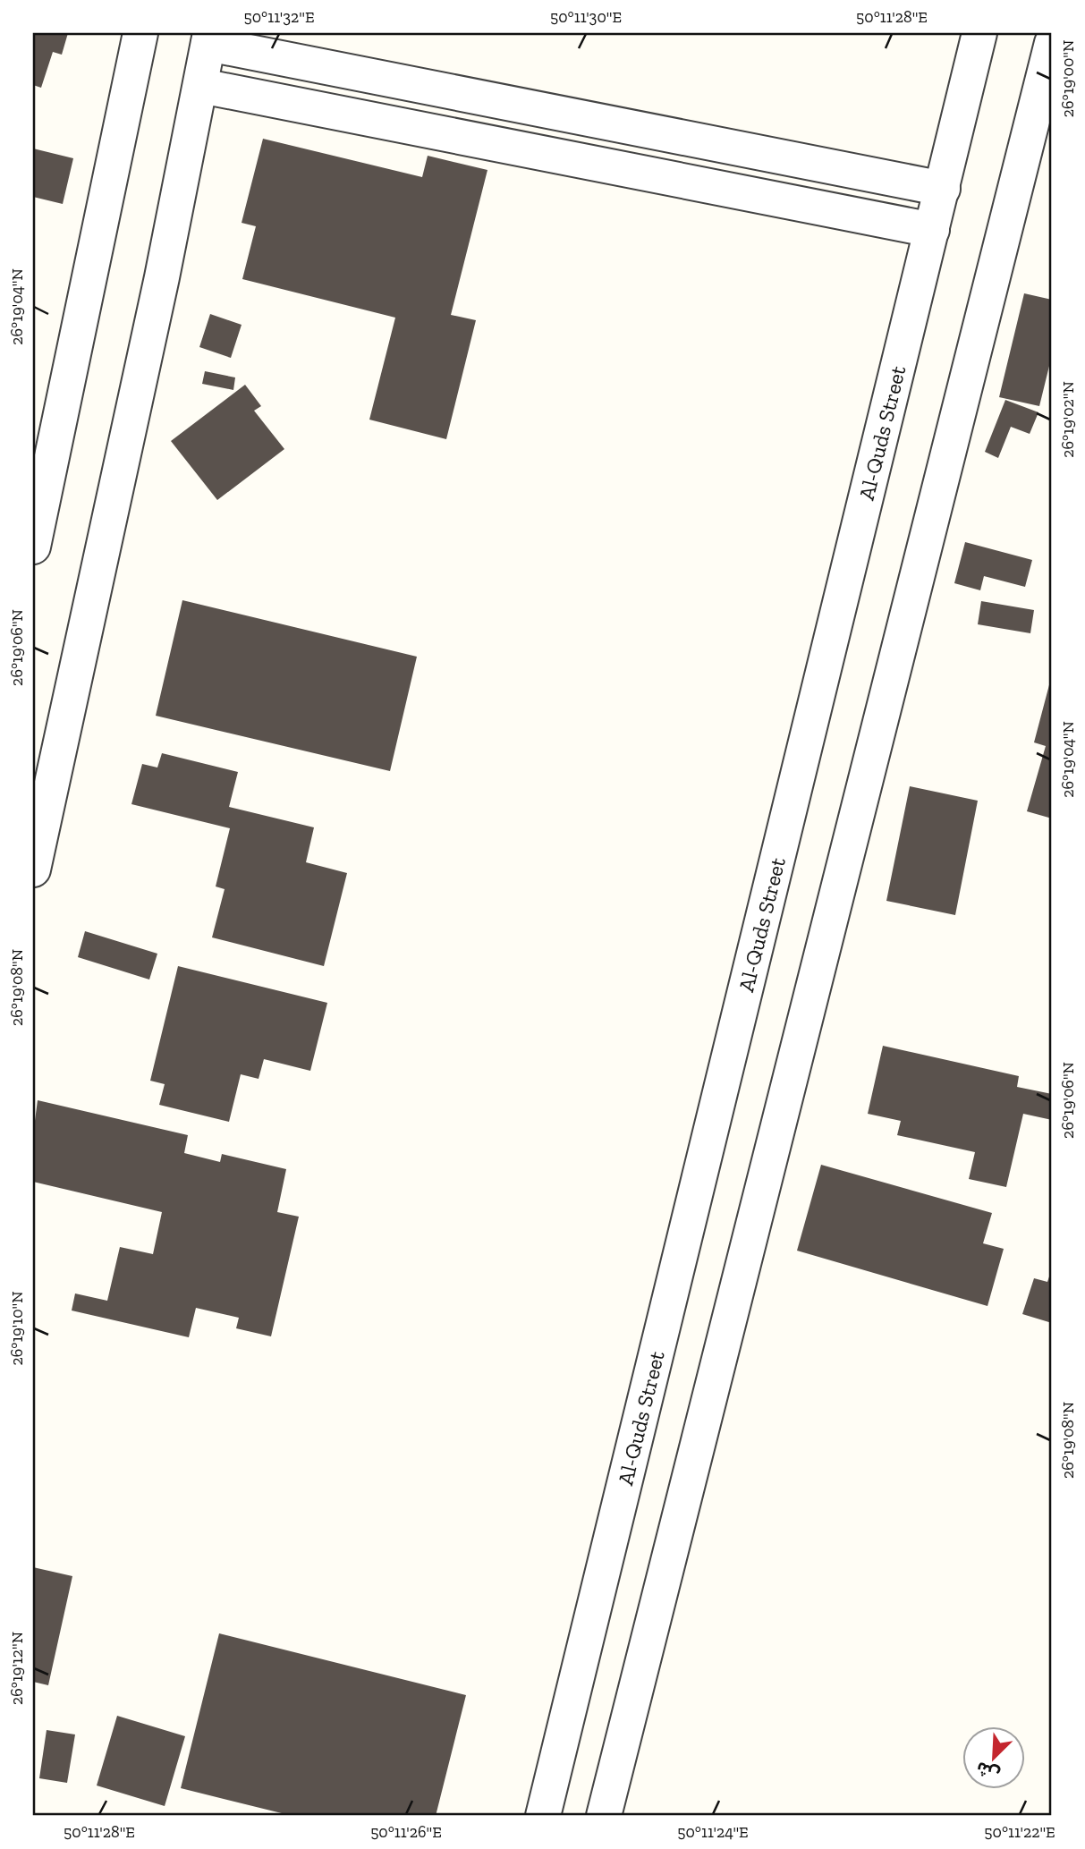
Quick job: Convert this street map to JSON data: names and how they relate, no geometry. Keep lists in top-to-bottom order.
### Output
{
  "streets": {
    "street": ["Al-Quds Street"]
  },
  "north": "bottom left",
  "coordinates": [
    "50°11'32\"E",
    "50°11'30\"E",
    "50°11'28\"E",
    "26°19'00\"N",
    "26°19'04\"N",
    "26°19'02\"N",
    "26°19'06\"N",
    "26°19'08\"N",
    "26°19'10\"N",
    "26°19'12\"N",
    "50°11'26\"E",
    "50°11'24\"E",
    "50°11'22\"E"
  ]
}
